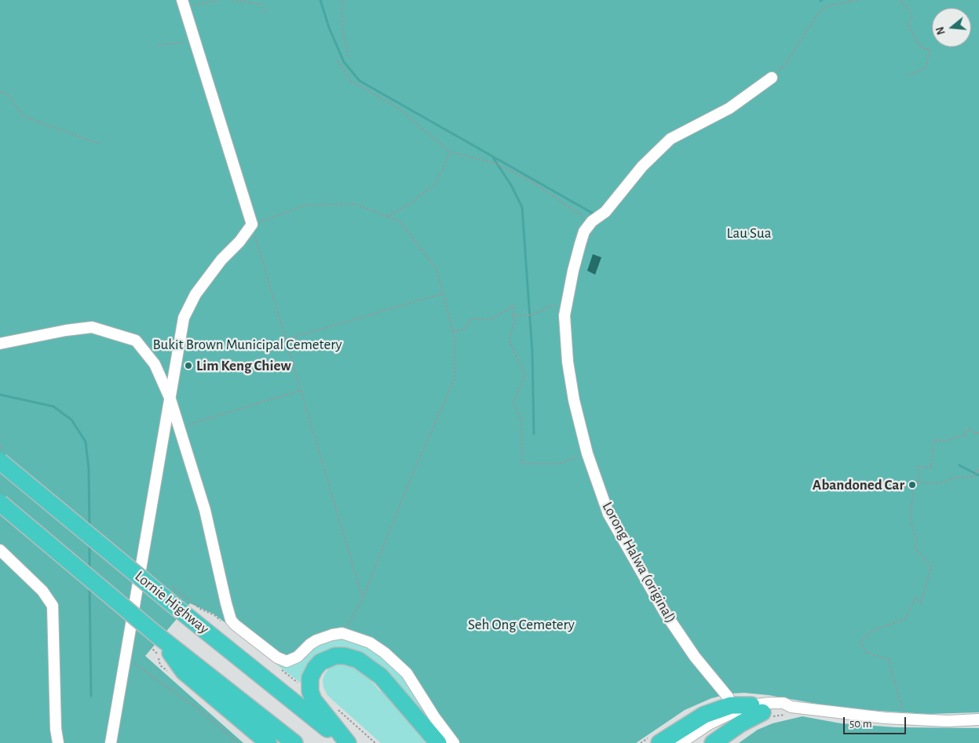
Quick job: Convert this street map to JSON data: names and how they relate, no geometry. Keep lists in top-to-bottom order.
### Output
{
  "streets": {
    "highway": ["Lornie Highway"],
    "street": ["Lorong Halwa (original)"]
  },
  "parks": ["Lau Sua", "Bukit Brown Municipal Cemetery", "Seh Ong Cemetery"],
  "places": ["Lim Keng Chiew", "Abandoned Car"],
  "scale_bar": "50 m",
  "north": "left"
}
